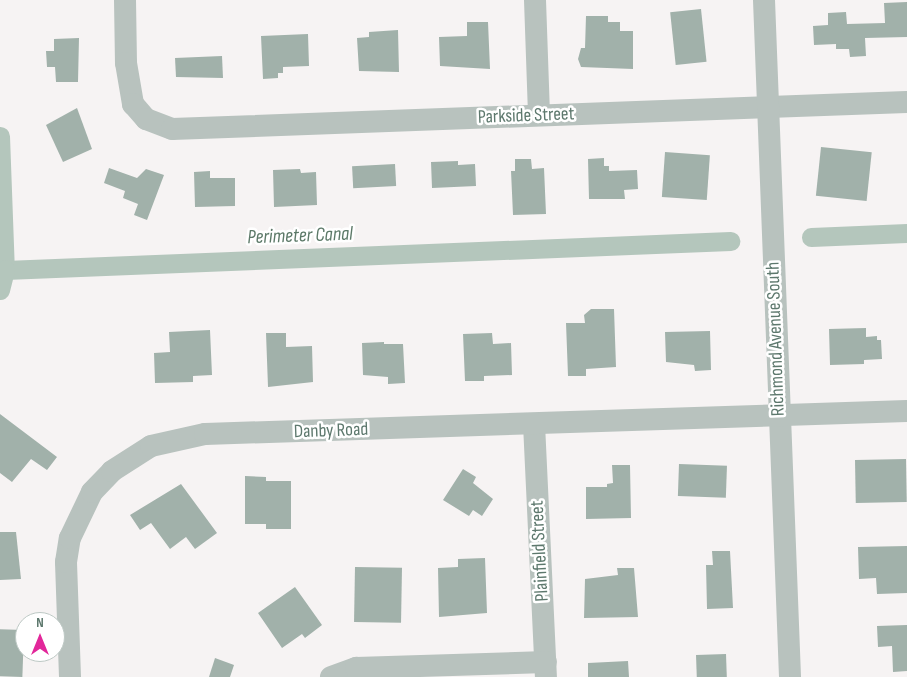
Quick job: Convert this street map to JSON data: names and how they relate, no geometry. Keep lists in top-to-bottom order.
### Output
{
  "streets": {
    "street": [
      "Parkside Street",
      "Richmond Avenue South",
      "Danby Road",
      "Plainfield Street"
    ]
  },
  "crossings": [
    ["Parkside Street", "Richmond Avenue South"],
    ["Richmond Avenue South", "Danby Road"],
    ["Danby Road", "Plainfield Street"]
  ],
  "water": ["Perimeter Canal"],
  "north": "top"
}
